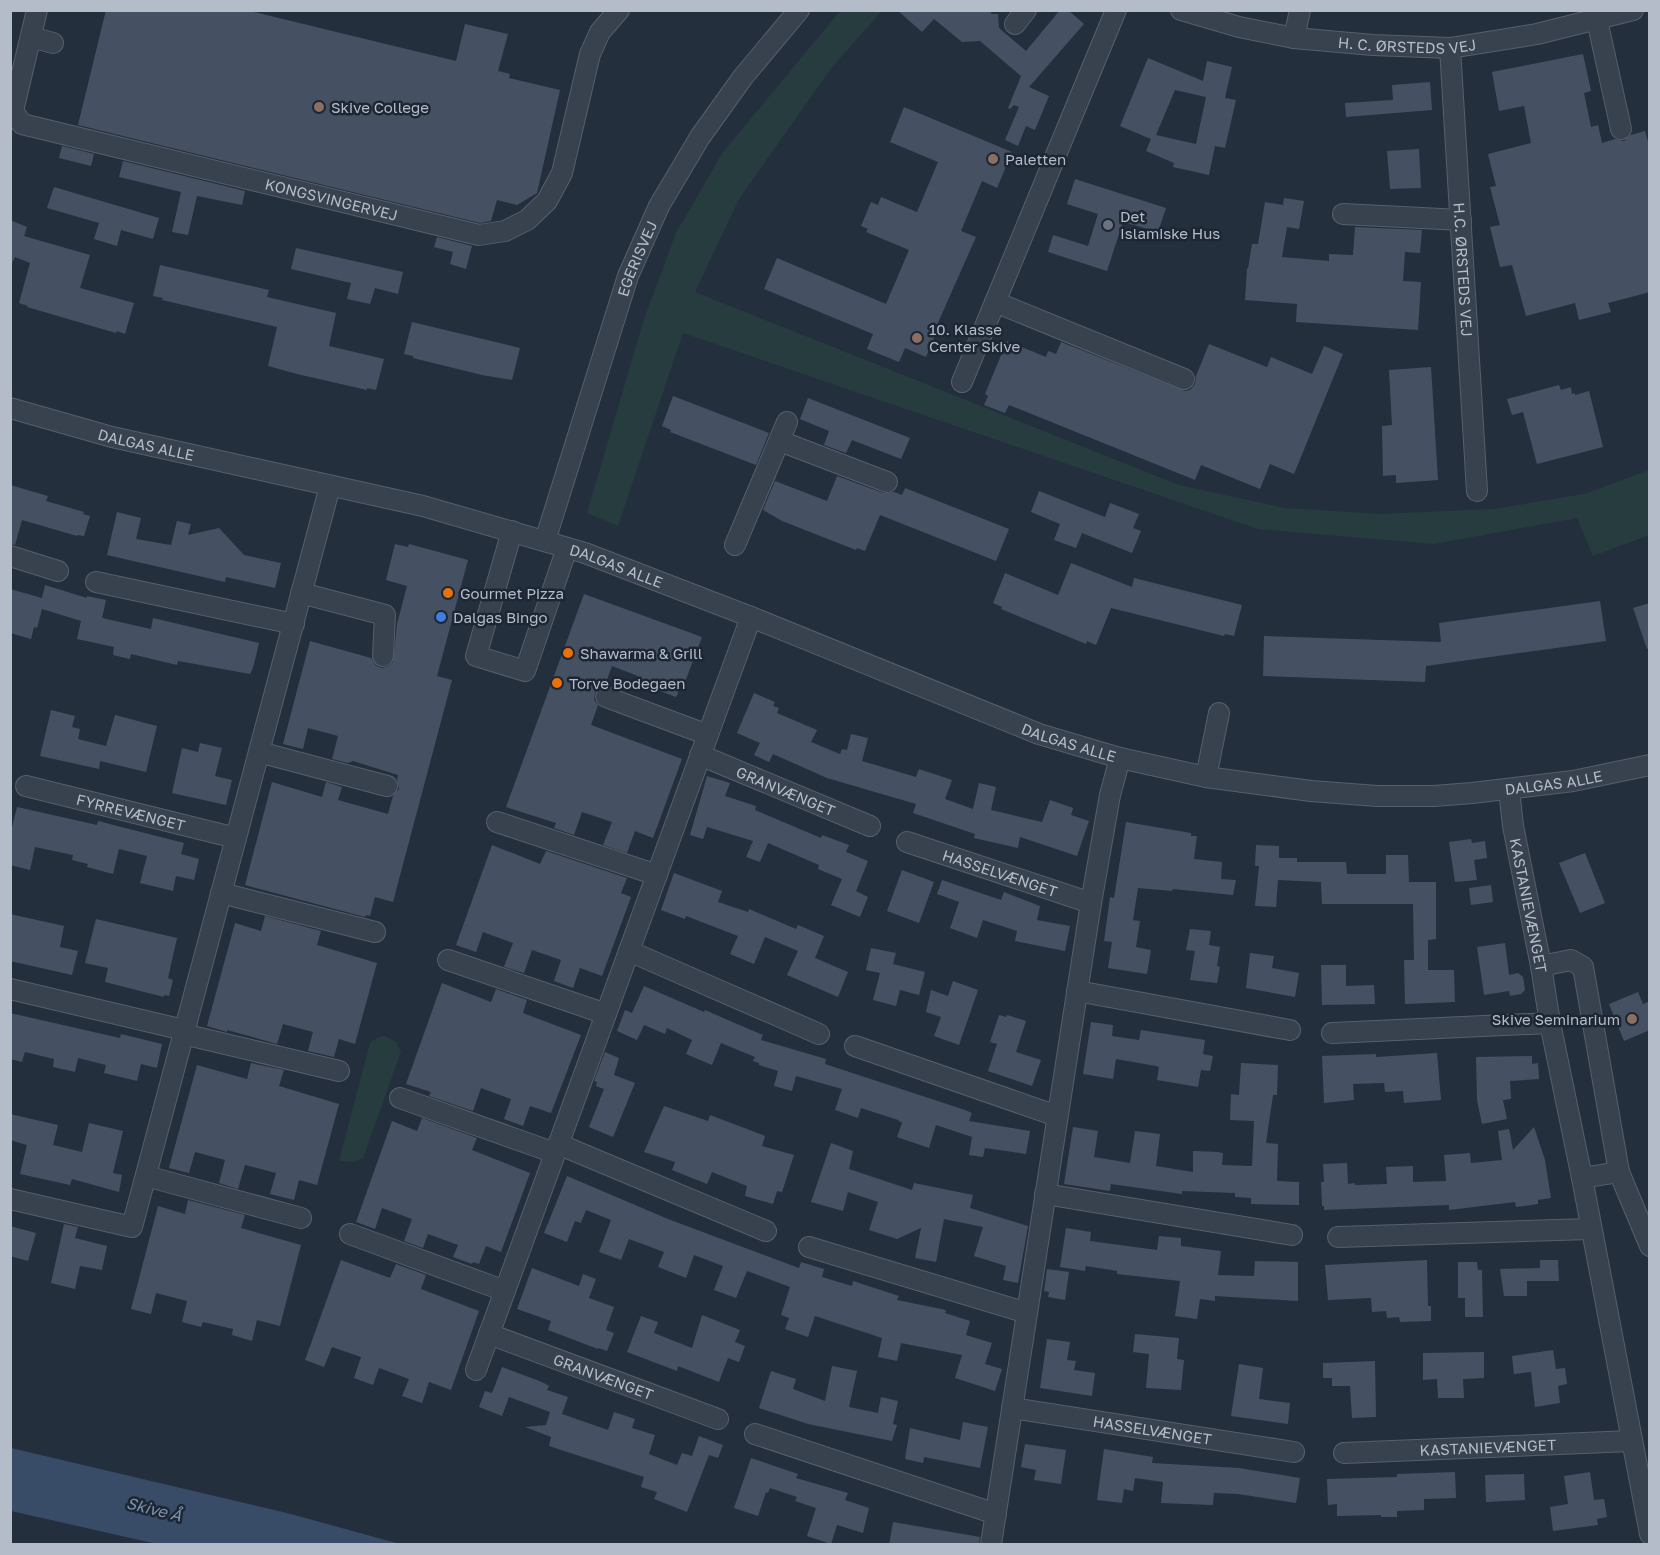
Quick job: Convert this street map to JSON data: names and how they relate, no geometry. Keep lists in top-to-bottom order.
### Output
{
  "streets": {
    "street": [
      "H. C. ØRSTEDS VEJ",
      "KONGSVINGERVEJ",
      "EGERISVEJ",
      "H.C. ØRSTEDS VEJ",
      "DALGAS ALLE",
      "GRANVÆNGET",
      "FYRREVÆNGET",
      "HASSELVÆNGET",
      "KASTANIEVÆNGET"
    ]
  },
  "crossings": [
    ["H. C. ØRSTEDS VEJ", "H.C. ØRSTEDS VEJ"],
    ["EGERISVEJ", "DALGAS ALLE"],
    ["DALGAS ALLE", "KASTANIEVÆNGET"]
  ],
  "water": ["Skive Å"],
  "places": [
    "Skive College",
    "Paletten",
    "Det Islamiske Hus",
    "10. Klasse Center Skive",
    "Gourmet Pizza",
    "Dalgas Bingo",
    "Shawarma & Grill",
    "Torve Bodegaen",
    "Skive Seminarium"
  ]
}
